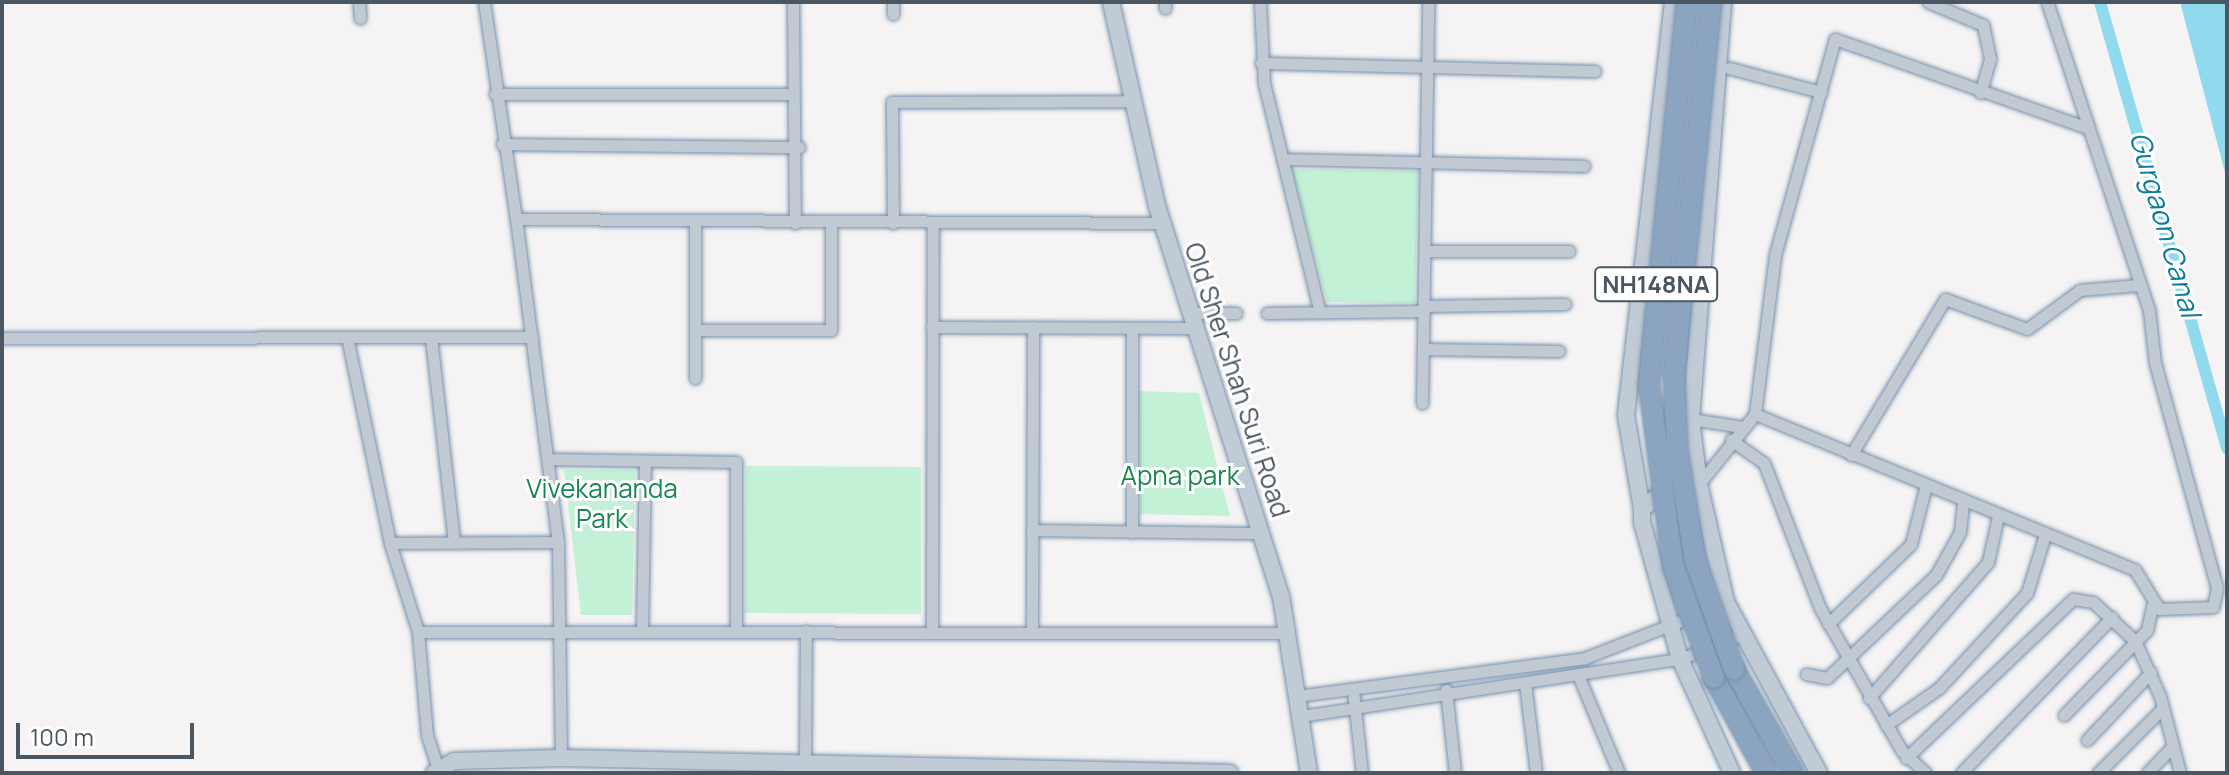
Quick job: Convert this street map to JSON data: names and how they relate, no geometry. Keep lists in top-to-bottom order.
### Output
{
  "streets": {
    "highway": ["NH148NA"],
    "street": ["Old Sher Shah Suri Road"]
  },
  "water": ["Gurgaon Canal"],
  "parks": ["Apna park", "Vivekananda Park"],
  "scale_bar": "100 m"
}
